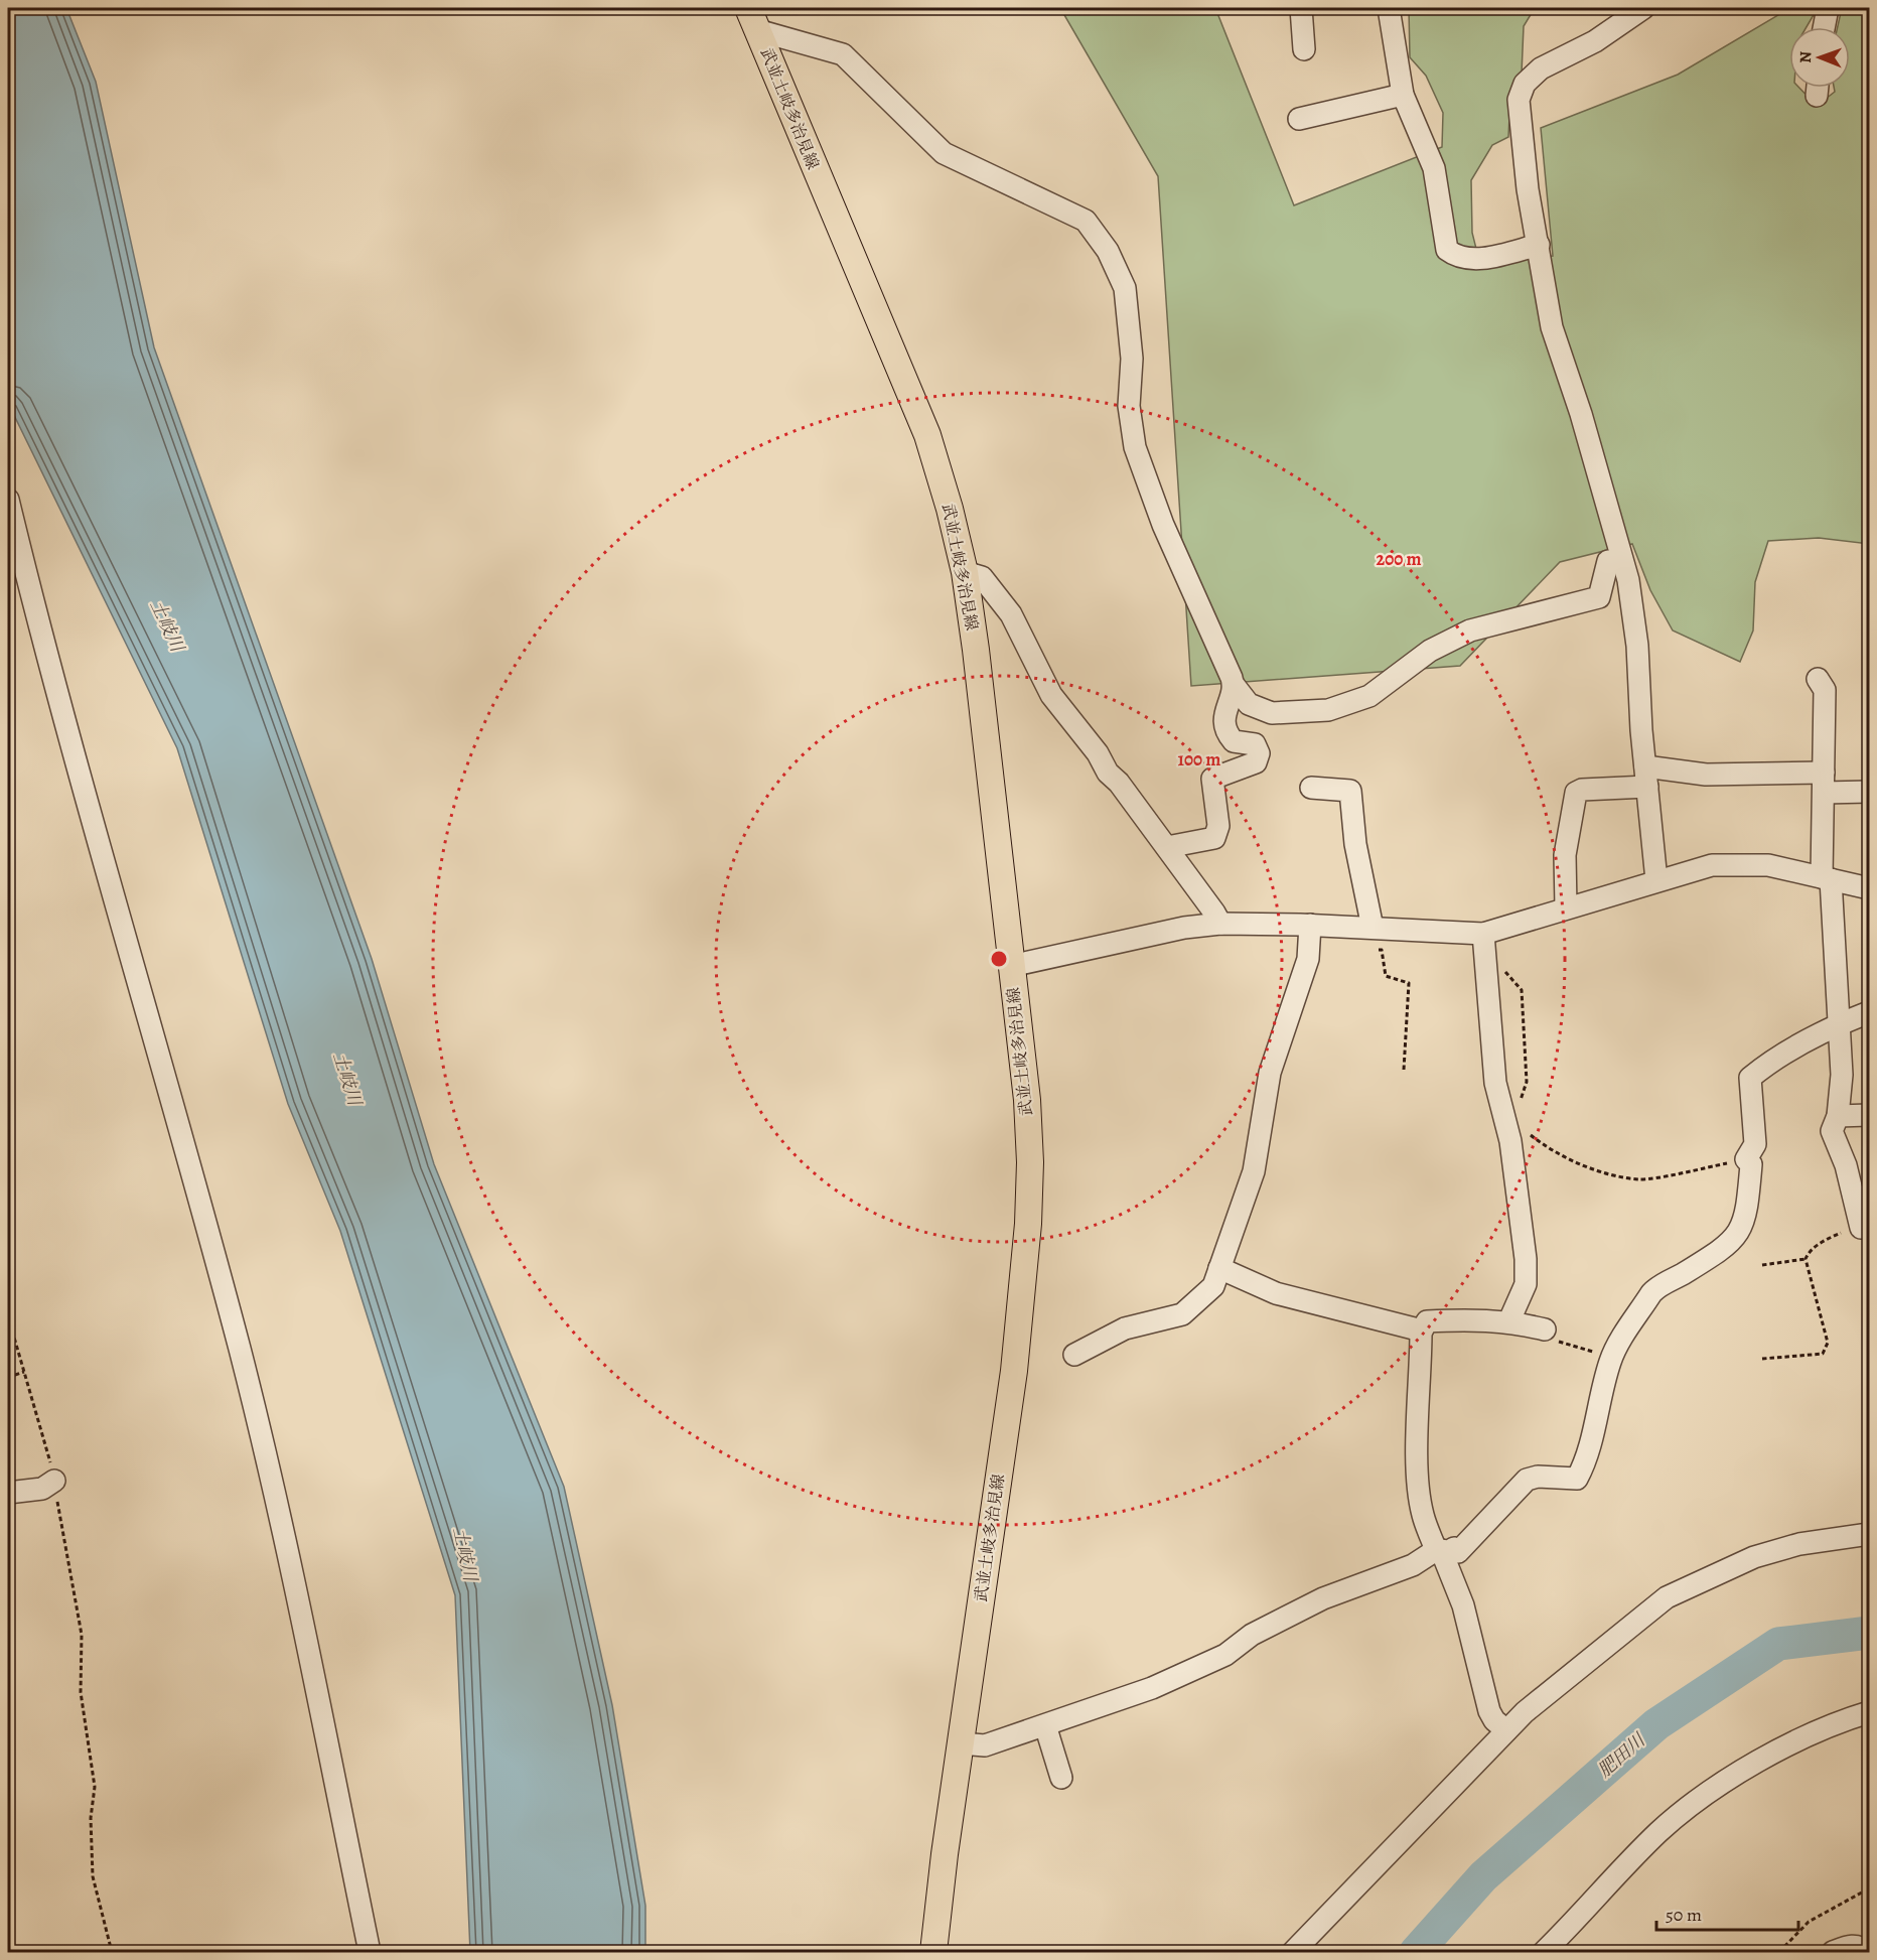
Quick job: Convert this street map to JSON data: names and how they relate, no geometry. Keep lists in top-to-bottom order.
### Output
{
  "streets": {
    "main road": ["武並土岐多治見線"]
  },
  "water": ["土岐川", "肥田川"],
  "scale_bar": "50 m",
  "north": "left",
  "rings": ["200 m", "100 m"]
}
